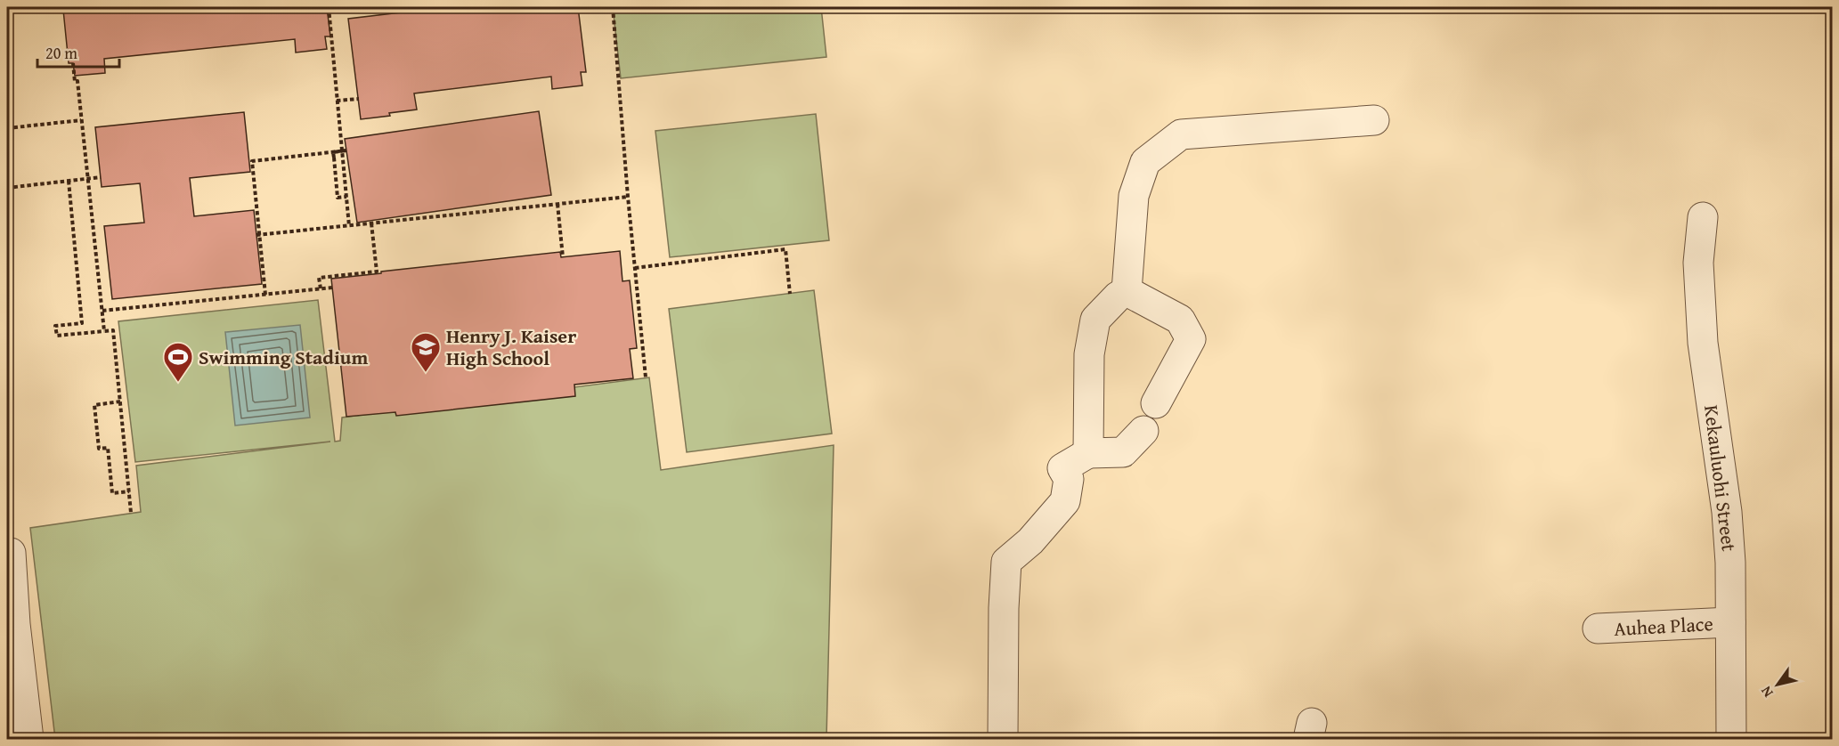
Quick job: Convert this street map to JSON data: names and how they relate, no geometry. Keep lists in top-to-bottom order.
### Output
{
  "streets": {
    "street": ["Kekauluohi Street", "Auhea Place"]
  },
  "crossings": [
    ["Kekauluohi Street", "Auhea Place"]
  ],
  "places": {
    "school or university": ["Henry J. Kaiser High School"],
    "sports": ["Swimming Stadium"]
  },
  "scale_bar": "20 m",
  "north": "bottom left"
}
